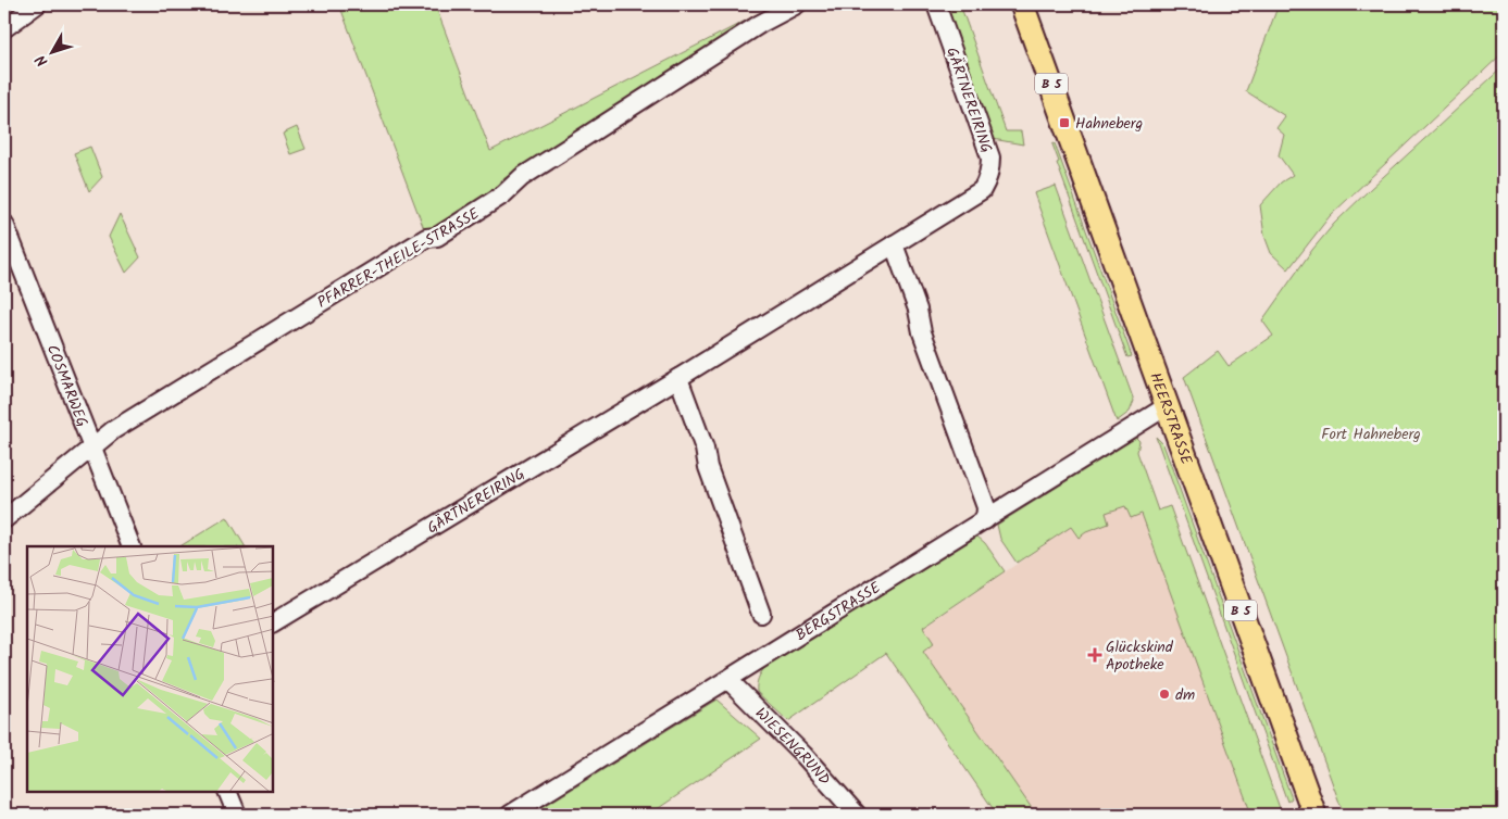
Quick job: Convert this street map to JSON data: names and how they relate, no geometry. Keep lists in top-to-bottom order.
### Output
{
  "streets": {
    "main road": ["B 5", "HEERSTRASSE"],
    "street": [
      "GÄRTNEREIRING",
      "PFARRER-THEILE-STRASSE",
      "COSMARWEG",
      "BERGSTRASSE",
      "WIESENGRUND"
    ]
  },
  "crossings": [
    ["PFARRER-THEILE-STRASSE", "COSMARWEG"],
    ["HEERSTRASSE", "BERGSTRASSE"],
    ["BERGSTRASSE", "WIESENGRUND"]
  ],
  "parks": ["Fort Hahneberg"],
  "places": {
    "transit": ["Hahneberg"],
    "health": ["Glückskind Apotheke"],
    "other": ["dm"]
  },
  "north": "bottom left"
}
